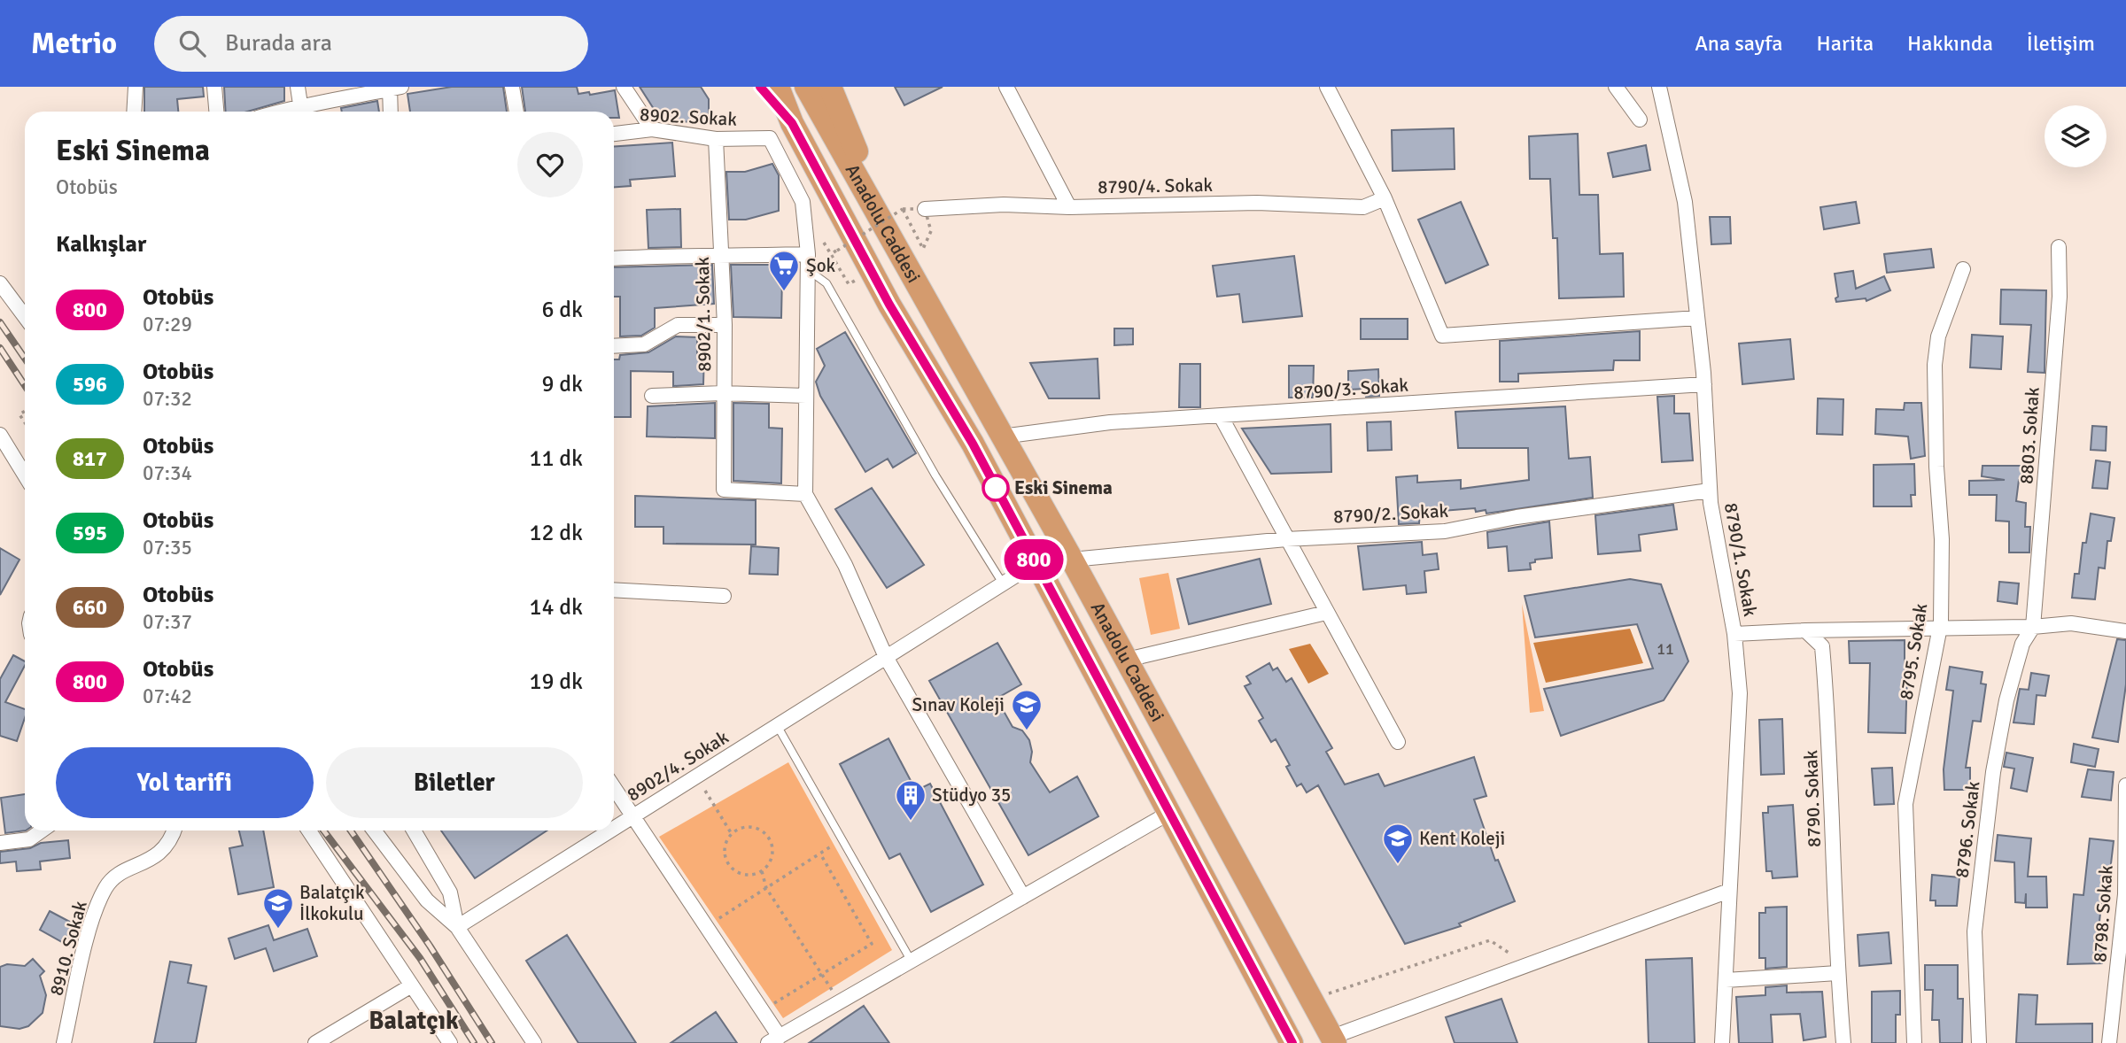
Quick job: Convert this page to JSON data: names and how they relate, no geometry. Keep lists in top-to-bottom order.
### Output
{
  "streets": {
    "highway": ["Anadolu Caddesi"],
    "street": [
      "8902. Sokak",
      "8790/4. Sokak",
      "8902/1. Sokak",
      "8790/3. Sokak",
      "8803. Sokak",
      "8790/2. Sokak",
      "8790/1. Sokak",
      "8795. Sokak",
      "8902/4. Sokak",
      "8790. Sokak",
      "8796. Sokak",
      "8798. Sokak",
      "8910. Sokak"
    ]
  },
  "crossings": [
    ["8902. Sokak", "8902/1. Sokak"],
    ["Anadolu Caddesi", "8790/3. Sokak"],
    ["Anadolu Caddesi", "8790/2. Sokak"],
    ["Anadolu Caddesi", "8902/4. Sokak"],
    ["8790/3. Sokak", "8790/1. Sokak"],
    ["8803. Sokak", "8796. Sokak"],
    ["8790/2. Sokak", "8790/1. Sokak"]
  ],
  "districts": ["Balatçık"],
  "places": {
    "supermarket": ["Şok"],
    "other": ["Eski Sinema"],
    "school or university": ["Sınav Koleji", "Kent Koleji", "Balatçık İlkokulu"],
    "building": ["Stüdyo 35"]
  },
  "lines": ["bus line 800"],
  "house_numbers": ["11"],
  "page": {
    "header": "Metrio",
    "search": "Burada ara",
    "nav": [
      "Ana sayfa",
      "Harita",
      "Hakkında",
      "İletişim"
    ],
    "on_map": "800",
    "heading": [
      ["Eski Sinema", "Otobüs"],
      "Kalkışlar"
    ],
    "list": [
      {
        "mark": "800",
        "name": "Otobüs",
        "note": "07:29",
        "value": "6 dk"
      },
      {
        "mark": "596",
        "name": "Otobüs",
        "note": "07:32",
        "value": "9 dk"
      },
      {
        "mark": "817",
        "name": "Otobüs",
        "note": "07:34",
        "value": "11 dk"
      },
      {
        "mark": "595",
        "name": "Otobüs",
        "note": "07:35",
        "value": "12 dk"
      },
      {
        "mark": "660",
        "name": "Otobüs",
        "note": "07:37",
        "value": "14 dk"
      },
      {
        "mark": "800",
        "name": "Otobüs",
        "note": "07:42",
        "value": "19 dk"
      }
    ],
    "buttons": ["Yol tarifi", "Biletler"]
  }
}
